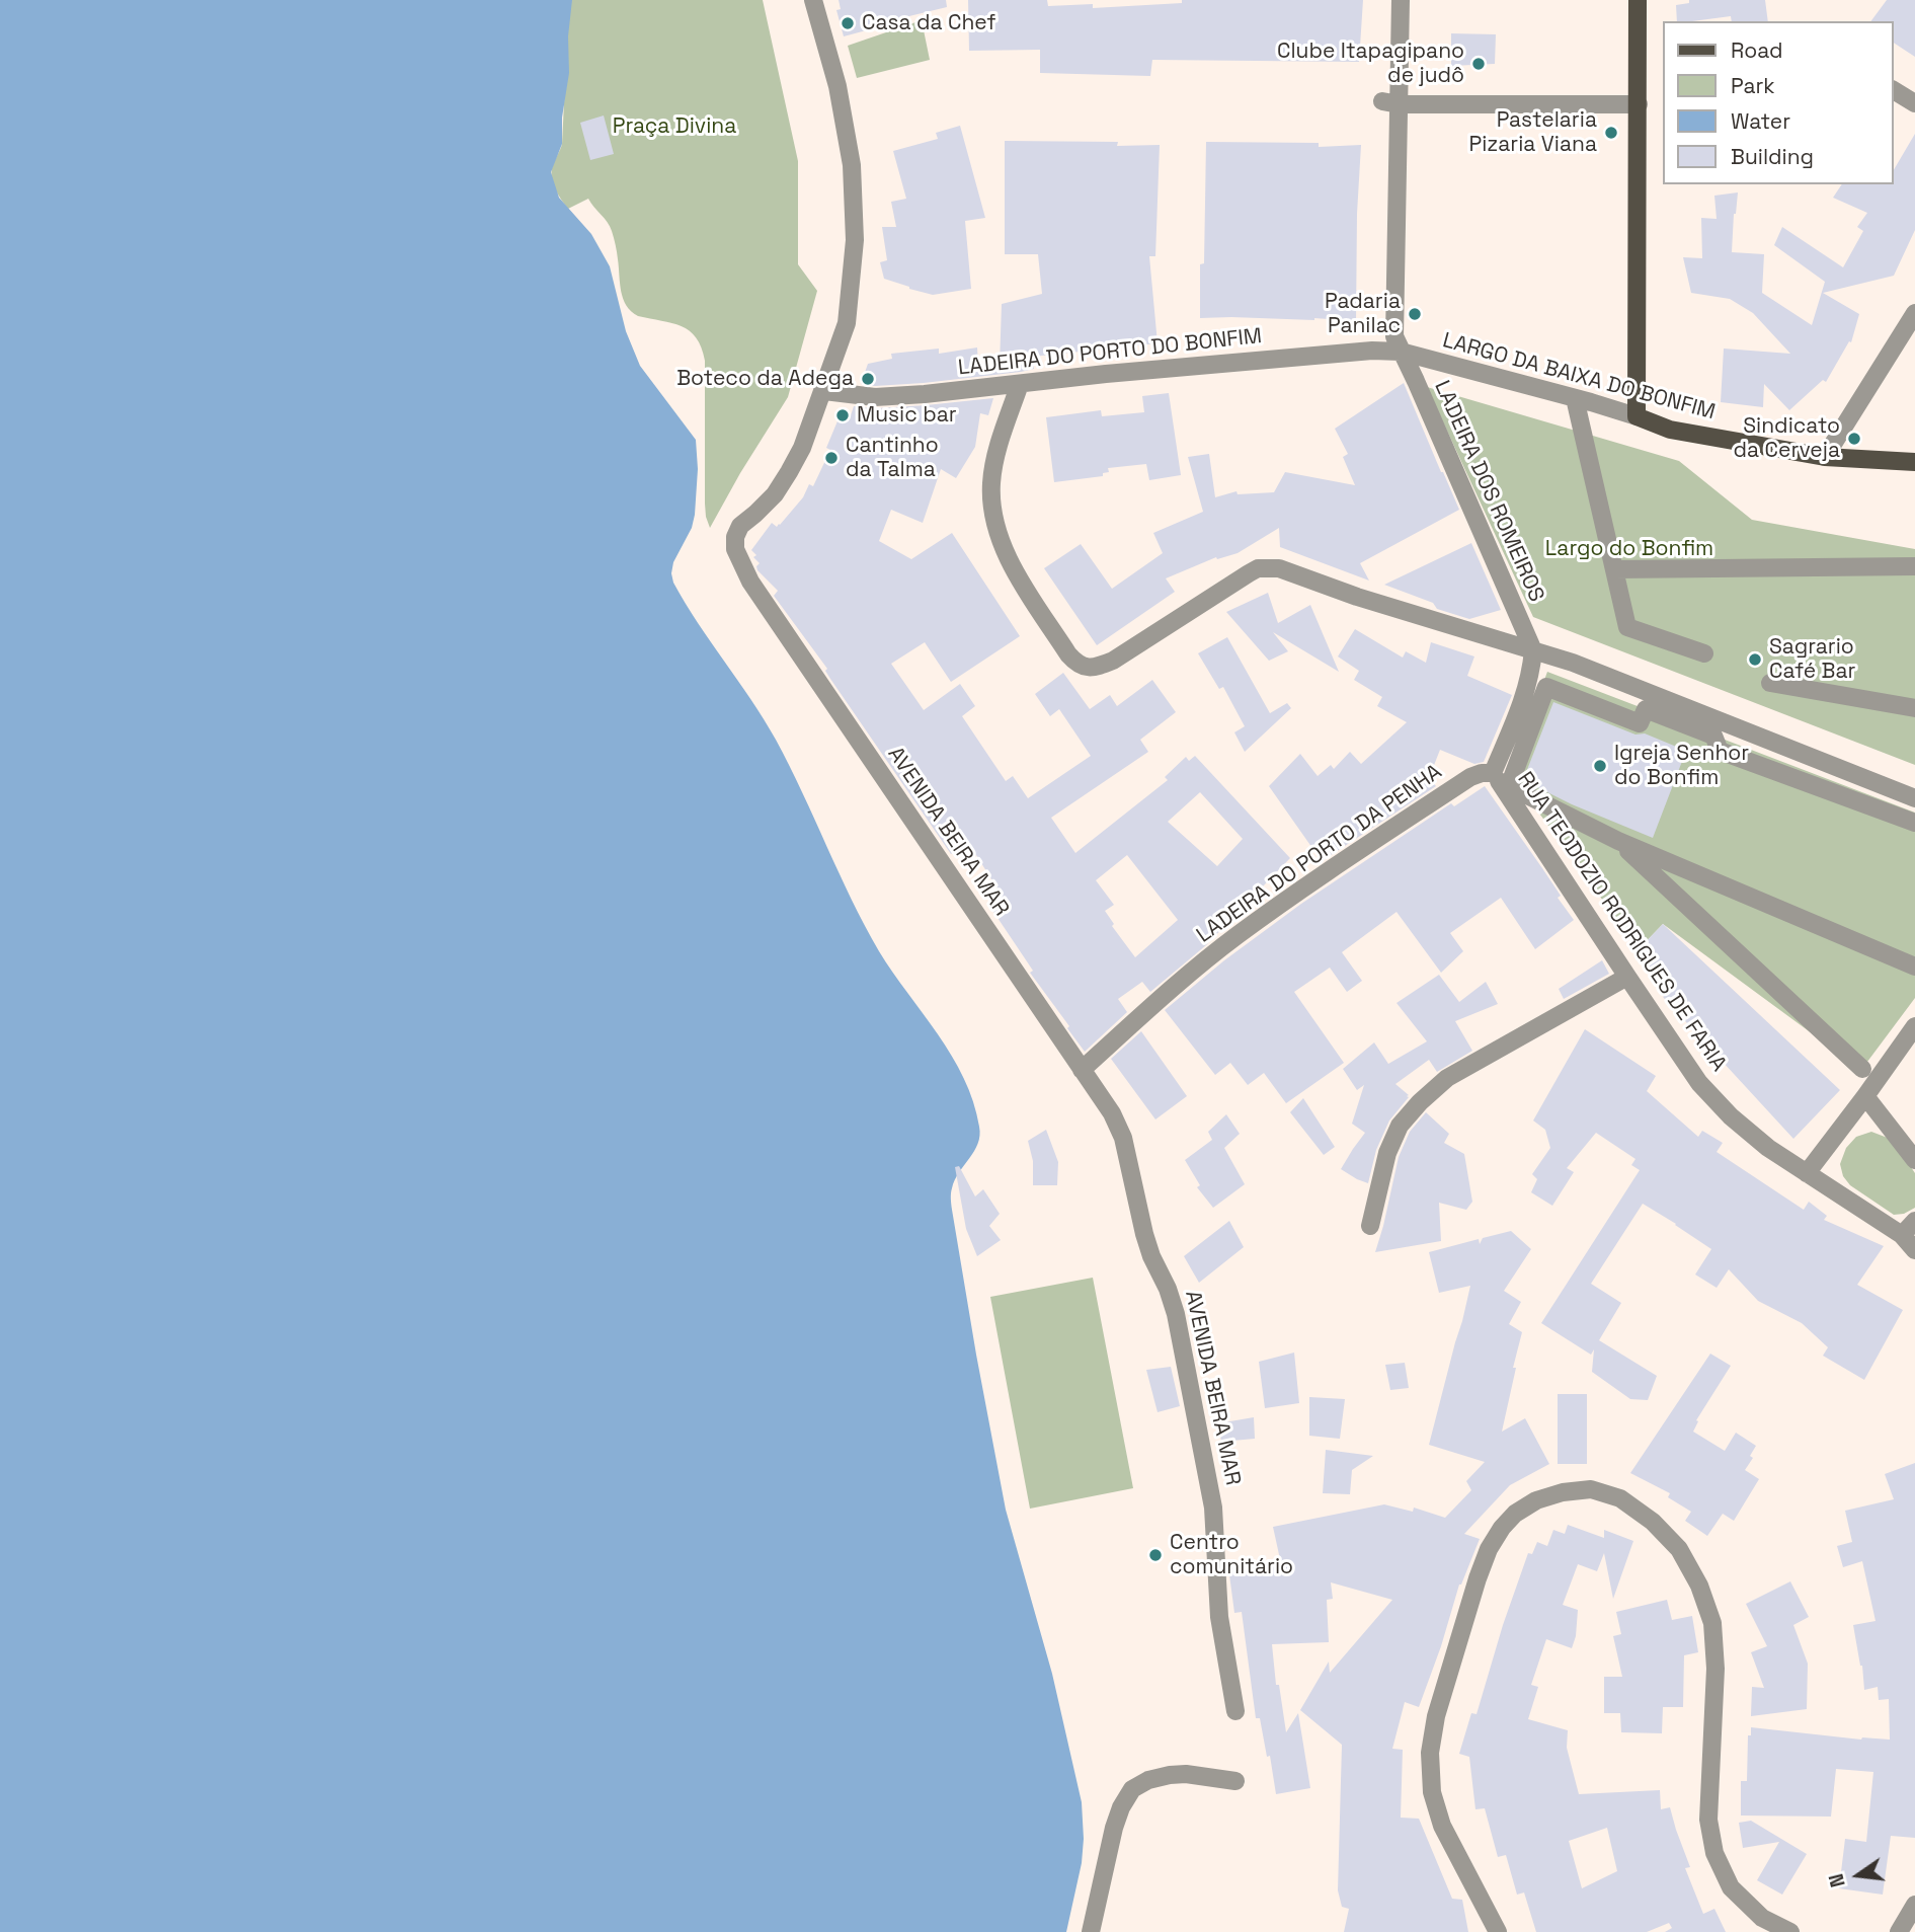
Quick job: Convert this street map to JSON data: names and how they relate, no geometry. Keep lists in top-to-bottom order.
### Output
{
  "streets": {
    "main road": ["LARGO DA BAIXA DO BONFIM"],
    "street": [
      "LADEIRA DO PORTO DO BONFIM",
      "LADEIRA DOS ROMEIROS",
      "AVENIDA BEIRA MAR",
      "LADEIRA DO PORTO DA PENHA",
      "RUA TEODOZIO RODRIGUES DE FARIA"
    ]
  },
  "crossings": [
    ["LADEIRA DO PORTO DO BONFIM", "LARGO DA BAIXA DO BONFIM"],
    ["LADEIRA DO PORTO DO BONFIM", "LADEIRA DOS ROMEIROS"],
    ["LADEIRA DO PORTO DO BONFIM", "AVENIDA BEIRA MAR"],
    ["LARGO DA BAIXA DO BONFIM", "LADEIRA DOS ROMEIROS"],
    ["AVENIDA BEIRA MAR", "LADEIRA DO PORTO DA PENHA"],
    ["LADEIRA DO PORTO DA PENHA", "RUA TEODOZIO RODRIGUES DE FARIA"]
  ],
  "parks": ["Praça Divina", "Largo do Bonfim"],
  "places": [
    "Casa da Chef",
    "Clube Itapagipano de judô",
    "Pastelaria Pizaria Viana",
    "Padaria Panilac",
    "Boteco da Adega",
    "Music bar",
    "Sindicato da Cerveja",
    "Cantinho da Talma",
    "Sagrario Café Bar",
    "Igreja Senhor do Bonfim",
    "Centro comunitário"
  ],
  "legend": [
    "Road",
    "Park",
    "Water",
    "Building"
  ],
  "north": "left"
}
